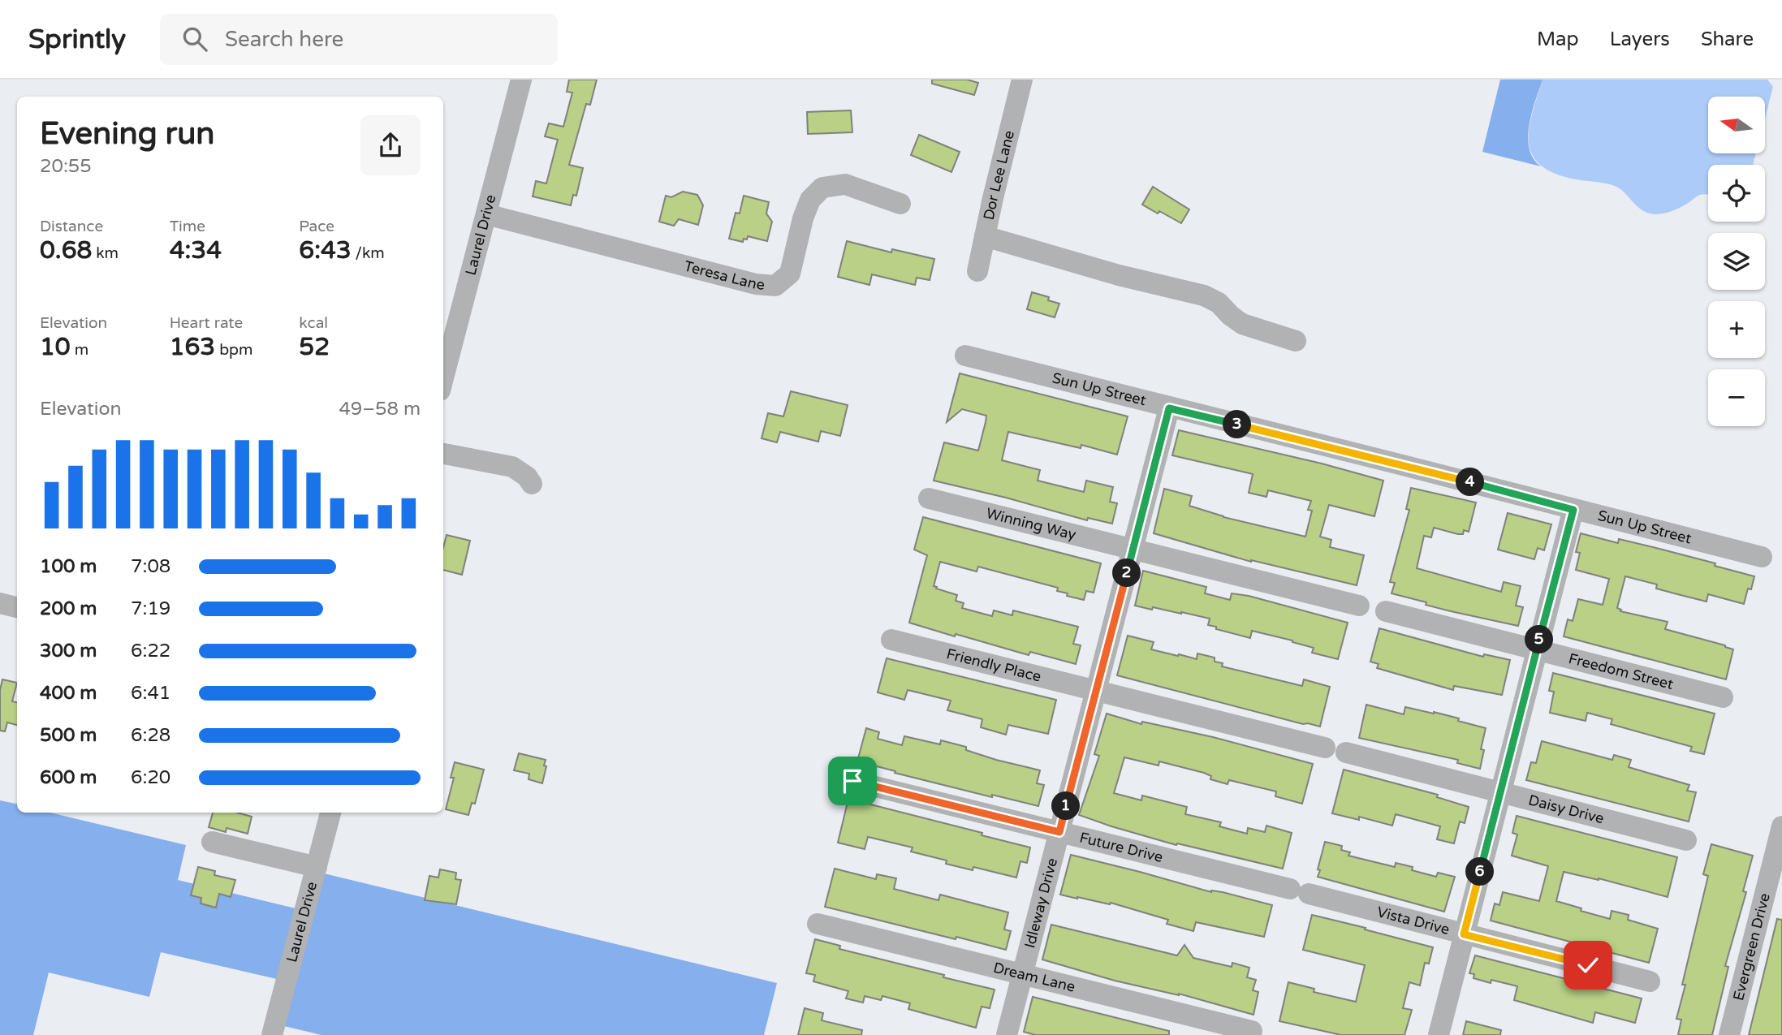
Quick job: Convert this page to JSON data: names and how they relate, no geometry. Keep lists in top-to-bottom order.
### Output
{
  "streets": {
    "street": [
      "Dor Lee Lane",
      "Laurel Drive",
      "Teresa Lane",
      "Sun Up Street",
      "Winning Way",
      "Friendly Place",
      "Freedom Street",
      "Daisy Drive",
      "Future Drive",
      "Idleway Drive",
      "Vista Drive",
      "Evergreen Drive",
      "Dream Lane"
    ]
  },
  "crossings": [
    ["Laurel Drive", "Teresa Lane"],
    ["Sun Up Street", "Idleway Drive"],
    ["Winning Way", "Idleway Drive"],
    ["Friendly Place", "Idleway Drive"],
    ["Future Drive", "Idleway Drive"],
    ["Future Drive", "Vista Drive"],
    ["Idleway Drive", "Dream Lane"]
  ],
  "north": "left",
  "page": {
    "header": "Sprintly",
    "search": "Search here",
    "nav": ["Map", "Layers", "Share"],
    "map_buttons": ["+", "−"],
    "heading": ["Evening run", "20:55"],
    "stats": [
      ["Distance", "0.68 km"],
      ["Time", "4:34"],
      ["Pace", "6:43 /km"],
      ["Elevation", "10 m"],
      ["Heart rate", "163 bpm"],
      ["kcal", "52"]
    ],
    "chart": ["Elevation", "49–58 m"],
    "pins": [
      "3",
      "4",
      "2",
      "5",
      "1",
      "6"
    ],
    "list": [
      {
        "name": "100 m",
        "note": "7:08"
      },
      {
        "name": "200 m",
        "note": "7:19"
      },
      {
        "name": "300 m",
        "note": "6:22"
      },
      {
        "name": "400 m",
        "note": "6:41"
      },
      {
        "name": "500 m",
        "note": "6:28"
      },
      {
        "name": "600 m",
        "note": "6:20"
      }
    ]
  }
}
